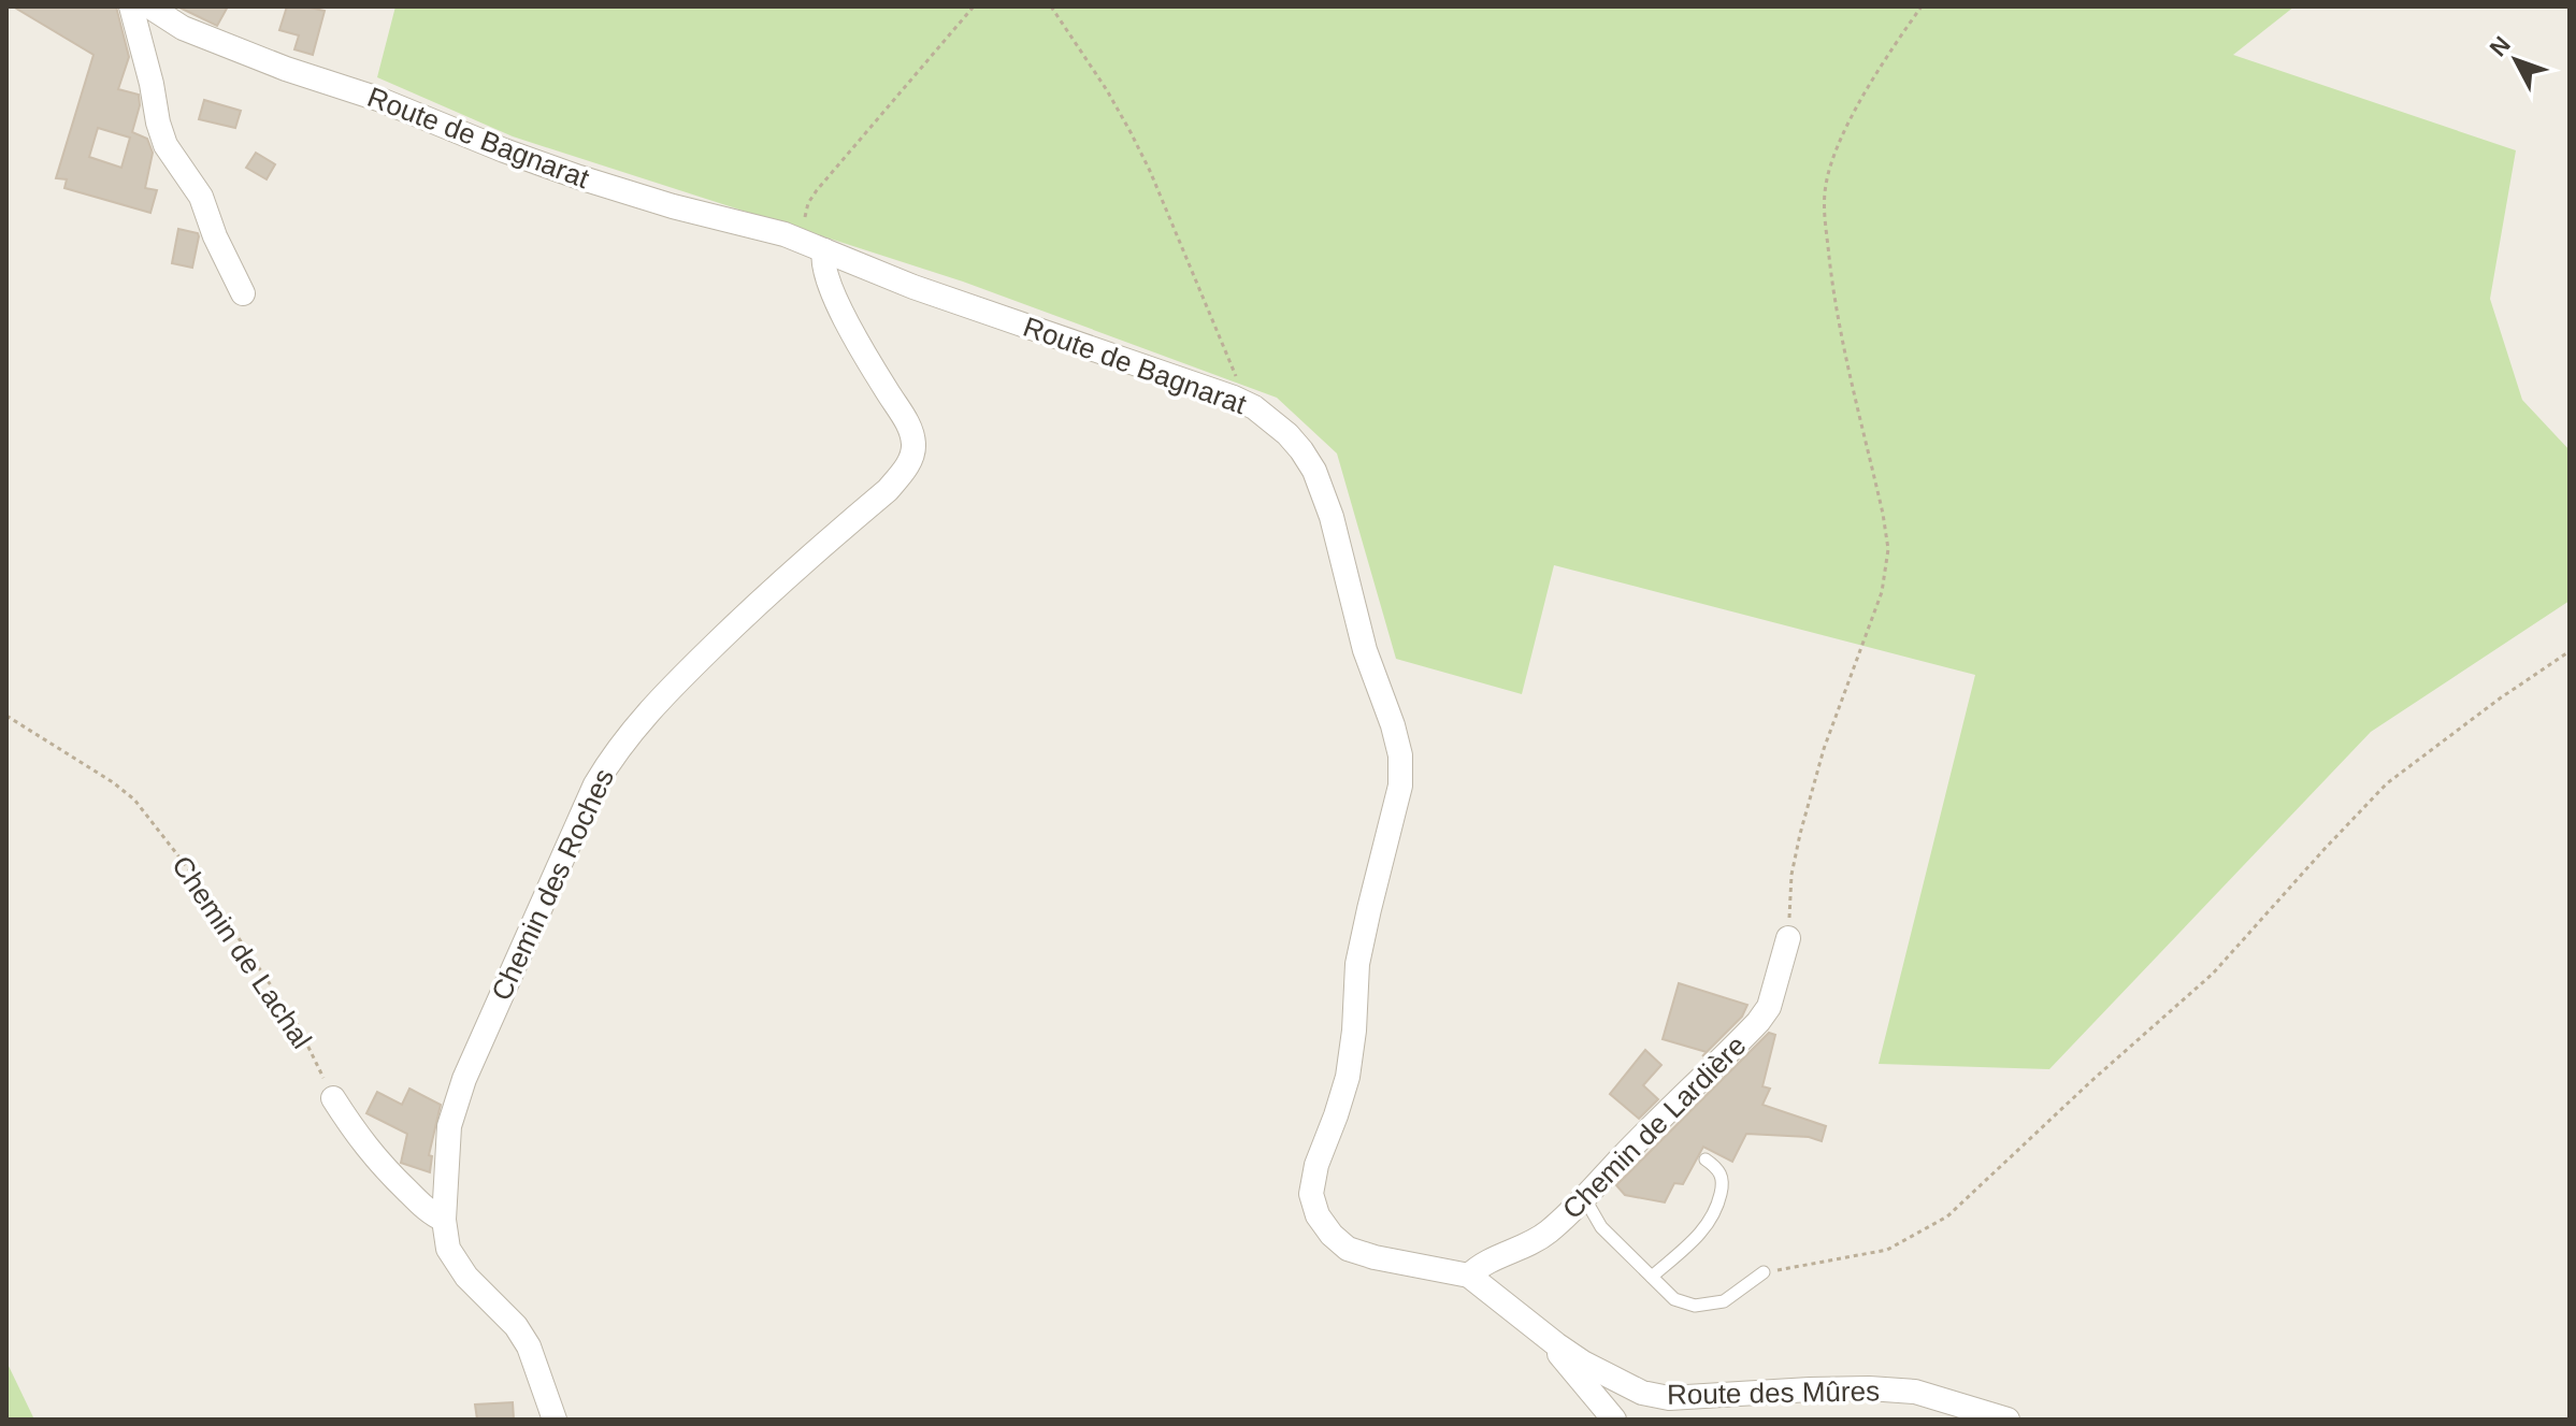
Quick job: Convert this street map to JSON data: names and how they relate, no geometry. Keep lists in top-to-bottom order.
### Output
{
  "streets": {
    "street": [
      "Route de Bagnarat",
      "Chemin des Roches",
      "Chemin de Lardière",
      "Route des Mûres"
    ],
    "path": ["Chemin de Lachal"]
  },
  "crossings": [
    ["Route de Bagnarat", "Chemin des Roches"],
    ["Route de Bagnarat", "Chemin de Lardière"],
    ["Route de Bagnarat", "Route des Mûres"],
    ["Chemin de Lardière", "Route des Mûres"]
  ],
  "north": "top left"
}
